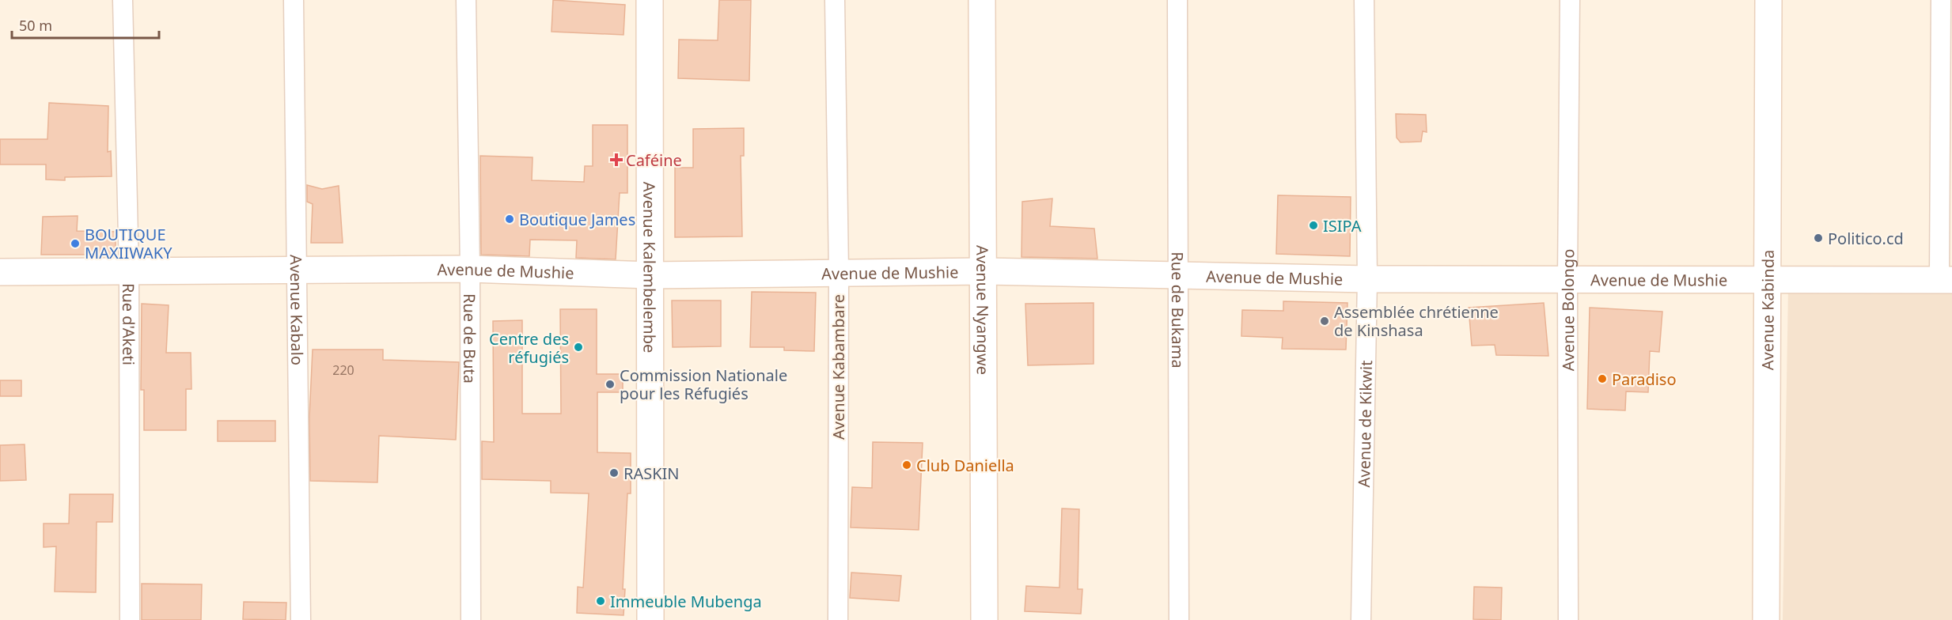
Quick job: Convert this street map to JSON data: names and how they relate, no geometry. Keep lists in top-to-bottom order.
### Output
{
  "streets": {
    "street": [
      "Avenue Kalembelembe",
      "Avenue de Mushie",
      "Avenue Kabalo",
      "Avenue Nyangwe",
      "Rue de Bukama",
      "Avenue Bolongo",
      "Avenue Kabinda",
      "Rue d'Aketi",
      "Rue de Buta",
      "Avenue Kabambare",
      "Avenue de Kikwit"
    ]
  },
  "crossings": [
    ["Avenue Kalembelembe", "Avenue de Mushie"],
    ["Avenue de Mushie", "Avenue Kabalo"],
    ["Avenue de Mushie", "Avenue Nyangwe"],
    ["Avenue de Mushie", "Rue de Bukama"],
    ["Avenue de Mushie", "Avenue Bolongo"],
    ["Avenue de Mushie", "Avenue Kabinda"],
    ["Avenue de Mushie", "Rue d'Aketi"],
    ["Avenue de Mushie", "Rue de Buta"],
    ["Avenue de Mushie", "Avenue Kabambare"],
    ["Avenue de Mushie", "Avenue de Kikwit"]
  ],
  "places": {
    "health": ["Caféine"],
    "other": [
      "Boutique James",
      "ISIPA",
      "Politico.cd",
      "BOUTIQUE MAXIIWAKY",
      "Assemblée chrétienne de Kinshasa",
      "Centre des réfugiés",
      "Paradiso",
      "Commission Nationale pour les Réfugiés",
      "Club Daniella",
      "RASKIN",
      "Immeuble Mubenga"
    ]
  },
  "house_numbers": ["220"],
  "scale_bar": "50 m"
}
